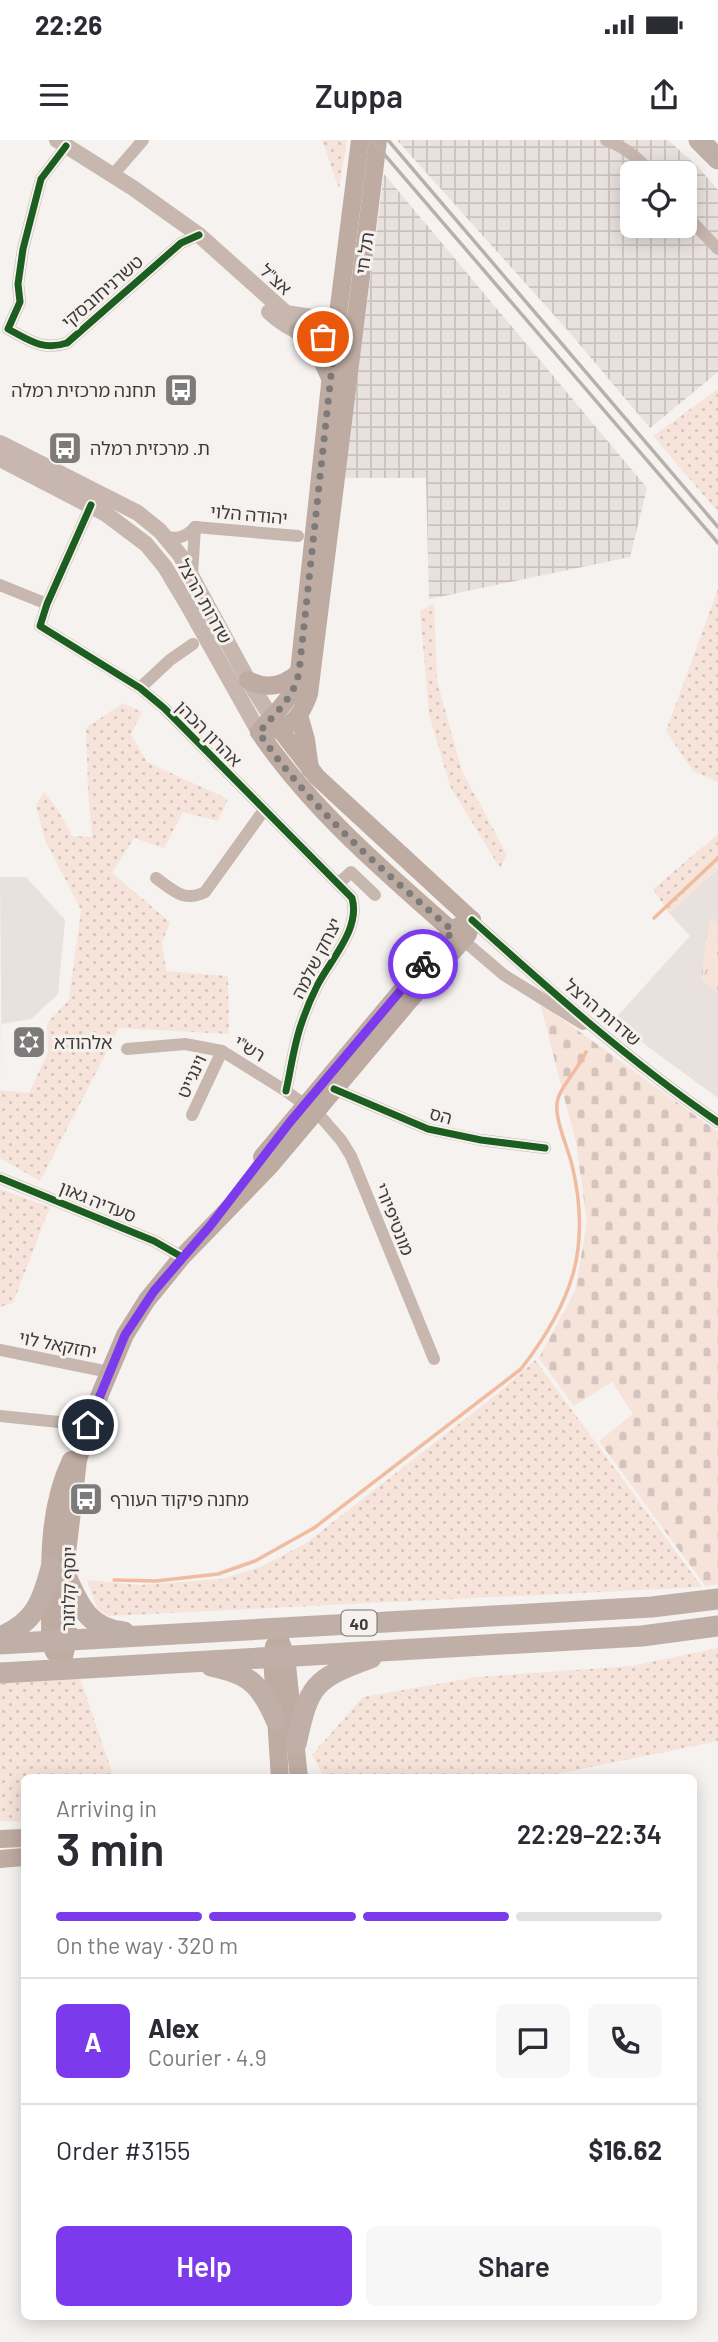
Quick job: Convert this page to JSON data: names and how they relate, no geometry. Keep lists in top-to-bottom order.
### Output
{
  "streets": {
    "highway": ["40"],
    "main road": ["תל חי", "שדרות הרצל", "יוסף קלוזנר"],
    "street": [
      "אצ\"ל",
      "טשרניחובסקי",
      "יהודה הלוי",
      "אהרון הכהן",
      "יצחק שלמה",
      "רש\"י",
      "וינגייט",
      "הס",
      "סעדיה גאון",
      "מונטיפיורי",
      "יחזקאל לוי"
    ]
  },
  "crossings": [
    ["תל חי", "אצ\"ל"],
    ["תל חי", "שדרות הרצל"],
    ["אצ\"ל", "טשרניחובסקי"],
    ["יהודה הלוי", "שדרות הרצל"],
    ["שדרות הרצל", "יוסף קלוזנר"],
    ["אהרון הכהן", "יצחק שלמה"],
    ["יצחק שלמה", "רש\"י"],
    ["רש\"י", "וינגייט"],
    ["רש\"י", "מונטיפיורי"],
    ["רש\"י", "יוסף קלוזנר"],
    ["הס", "יוסף קלוזנר"],
    ["סעדיה גאון", "יוסף קלוזנר"],
    ["מונטיפיורי", "יוסף קלוזנר"],
    ["יחזקאל לוי", "יוסף קלוזנר"],
    ["יוסף קלוזנר", "40"]
  ],
  "places": {
    "bus stop": ["תחנה מרכזית רמלה", "ת. מרכזית רמלה", "מחנה פיקוד העורף"],
    "synagogue": ["אלהודא"]
  },
  "page": {
    "status": "22:26",
    "header": "Zuppa",
    "heading": ["3 min", "Arriving in", "22:29–22:34"],
    "panel": [
      "Alex",
      "Courier · 4.9",
      "Order #3155",
      "$16.62"
    ],
    "bar": "On the way · 320 m",
    "round": "A",
    "buttons": ["Help", "Share"]
  }
}
